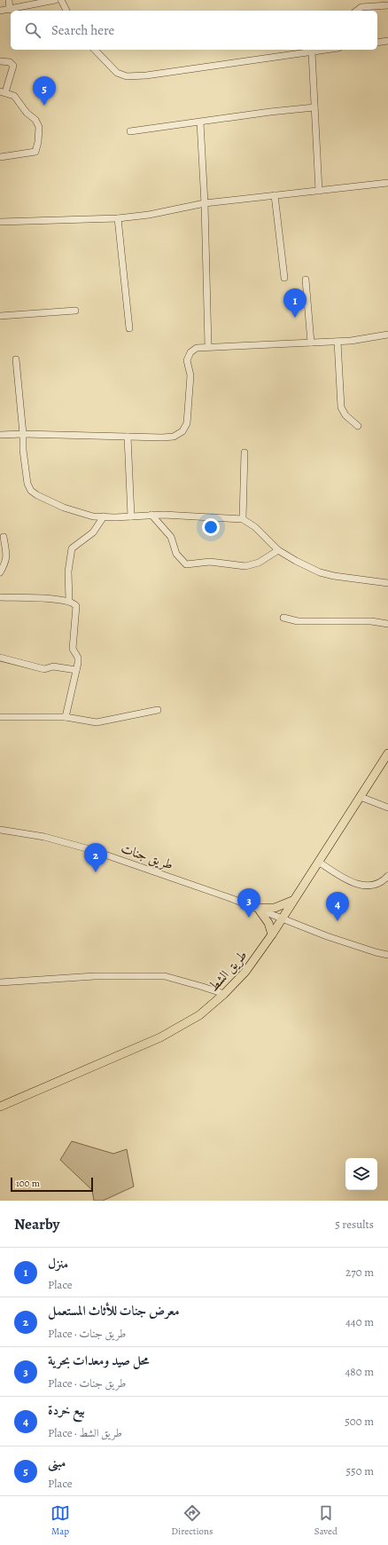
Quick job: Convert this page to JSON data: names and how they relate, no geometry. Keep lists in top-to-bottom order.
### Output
{
  "streets": {
    "main road": ["طريق الشط"],
    "street": ["طريق جنات"]
  },
  "crossings": [
    ["طريق جنات", "طريق الشط"]
  ],
  "scale_bar": "100 m",
  "page": {
    "search": "Search here",
    "pins": [
      "5",
      "1",
      "2",
      "3",
      "4"
    ],
    "scale": "100 m",
    "heading": ["Nearby", "5 results"],
    "list": [
      {
        "mark": "1",
        "name": "منزل",
        "note": "Place",
        "value": "270 m"
      },
      {
        "mark": "2",
        "name": "معرض جنات للأثاث المستعمل",
        "note": "Place · طريق جنات",
        "value": "440 m"
      },
      {
        "mark": "3",
        "name": "محل صيد ومعدات بحرية",
        "note": "Place · طريق جنات",
        "value": "480 m"
      },
      {
        "mark": "4",
        "name": "بيع خردة",
        "note": "Place · طريق الشط",
        "value": "500 m"
      },
      {
        "mark": "5",
        "name": "مبنى",
        "note": "Place",
        "value": "550 m"
      }
    ],
    "nav": ["Map", "Directions", "Saved"]
  }
}
